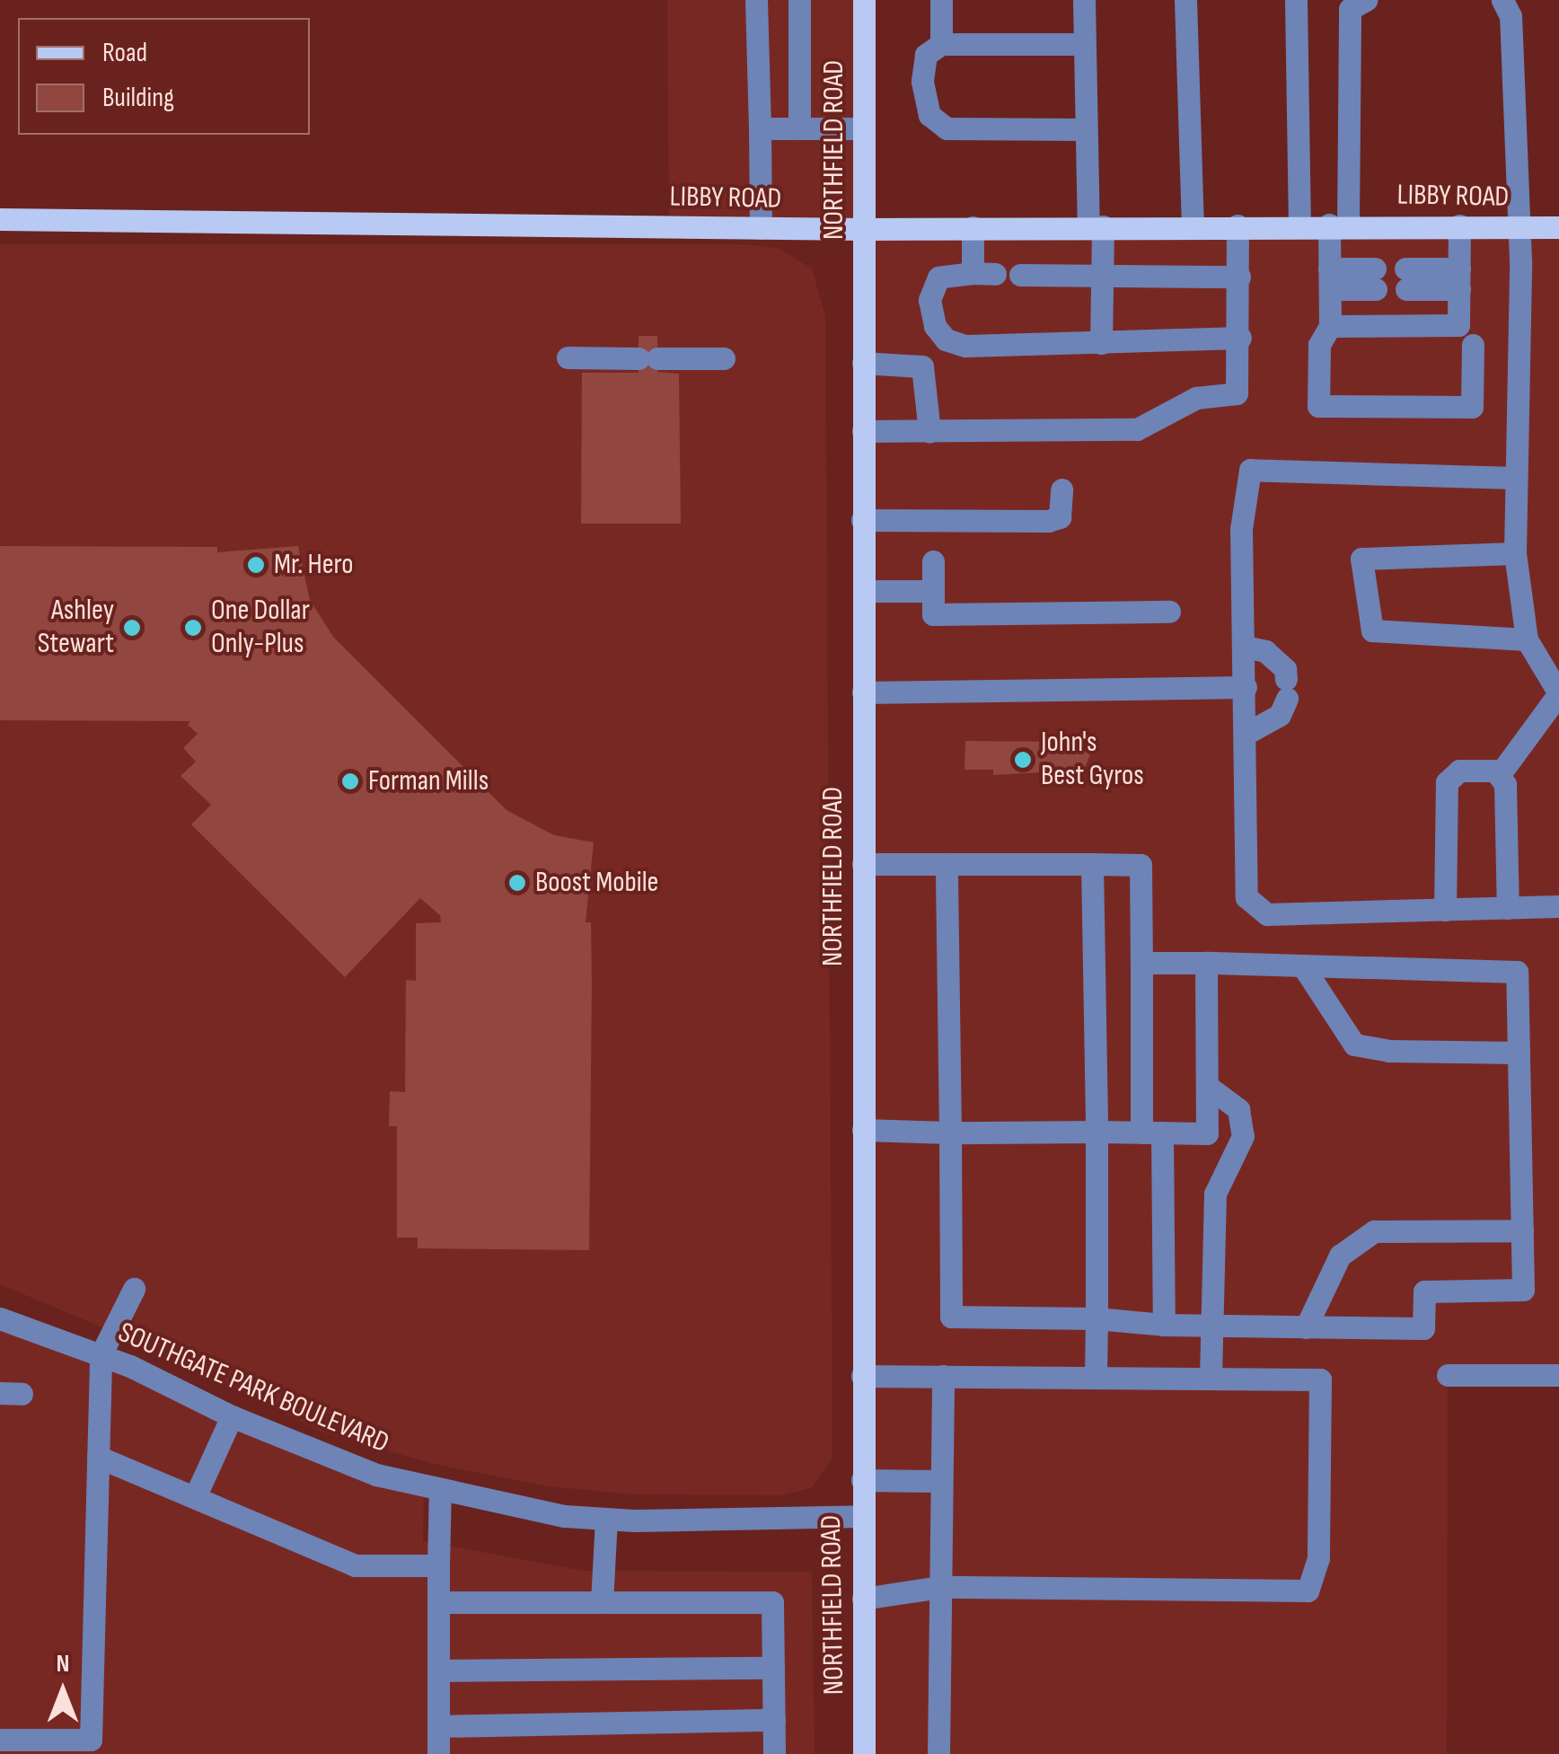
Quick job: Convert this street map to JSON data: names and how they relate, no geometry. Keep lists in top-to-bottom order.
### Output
{
  "streets": {
    "main road": ["NORTHFIELD ROAD", "LIBBY ROAD"],
    "street": ["SOUTHGATE PARK BOULEVARD"]
  },
  "crossings": [
    ["NORTHFIELD ROAD", "LIBBY ROAD"],
    ["NORTHFIELD ROAD", "SOUTHGATE PARK BOULEVARD"]
  ],
  "places": [
    "Mr. Hero",
    "Ashley Stewart",
    "One Dollar Only-Plus",
    "John's Best Gyros",
    "Forman Mills",
    "Boost Mobile"
  ],
  "legend": ["Road", "Building"],
  "north": "top"
}
